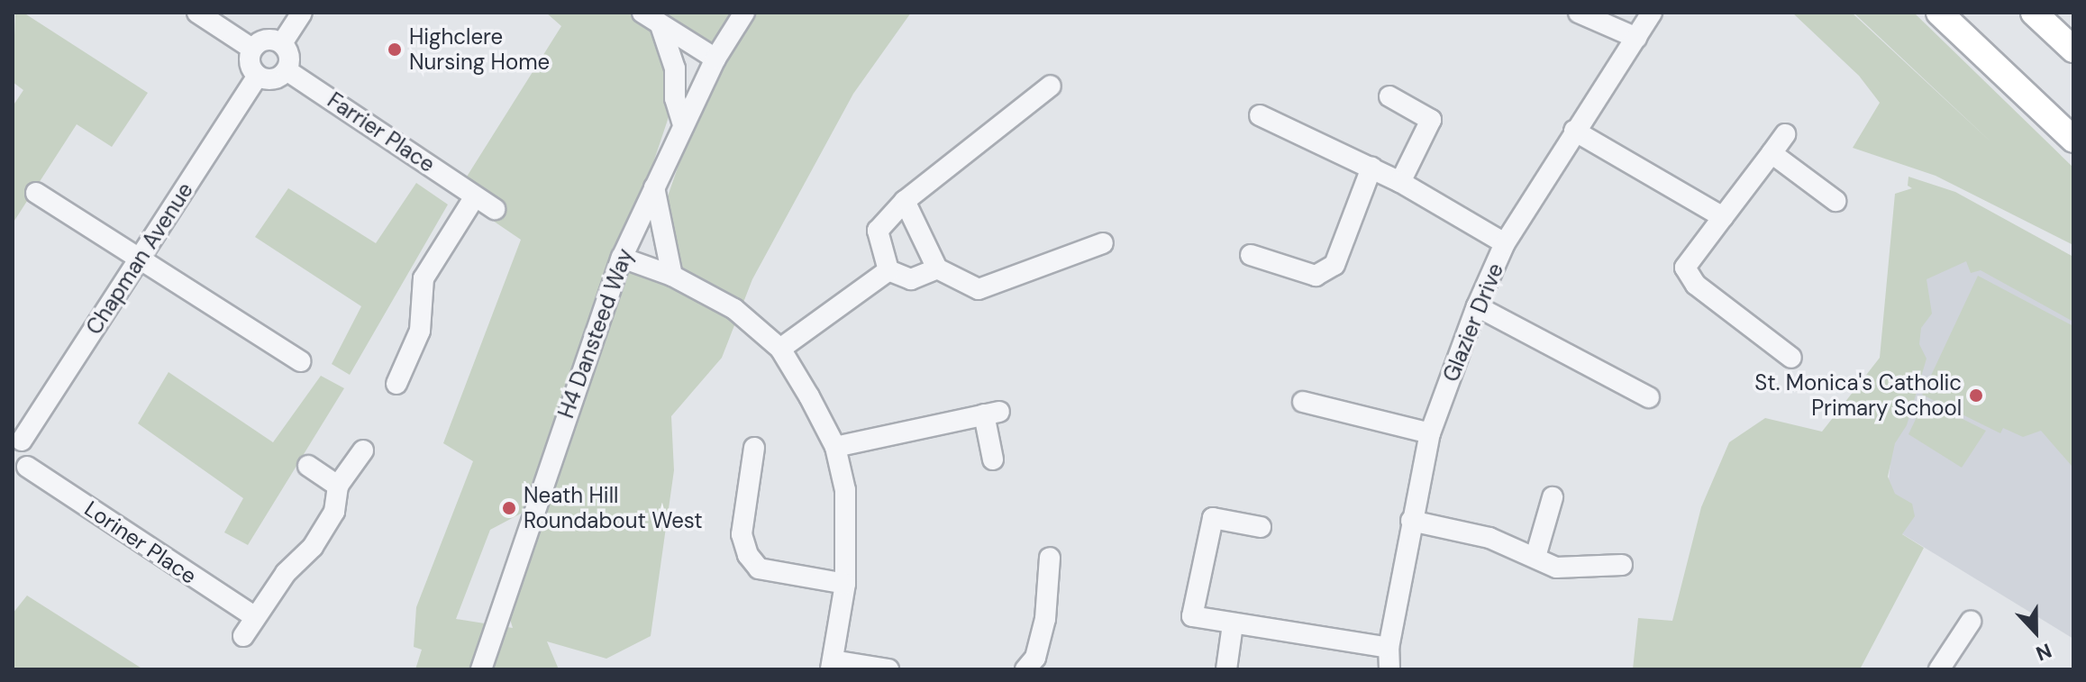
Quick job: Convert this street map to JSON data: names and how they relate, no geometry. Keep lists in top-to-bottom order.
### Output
{
  "streets": {
    "street": [
      "Farrier Place",
      "Chapman Avenue",
      "Glazier Drive",
      "H4 Dansteed Way",
      "Loriner Place"
    ]
  },
  "crossings": [
    ["Farrier Place", "Chapman Avenue"]
  ],
  "places": ["Highclere Nursing Home", "St. Monica's Catholic Primary School", "Neath Hill Roundabout West"],
  "north": "bottom"
}
